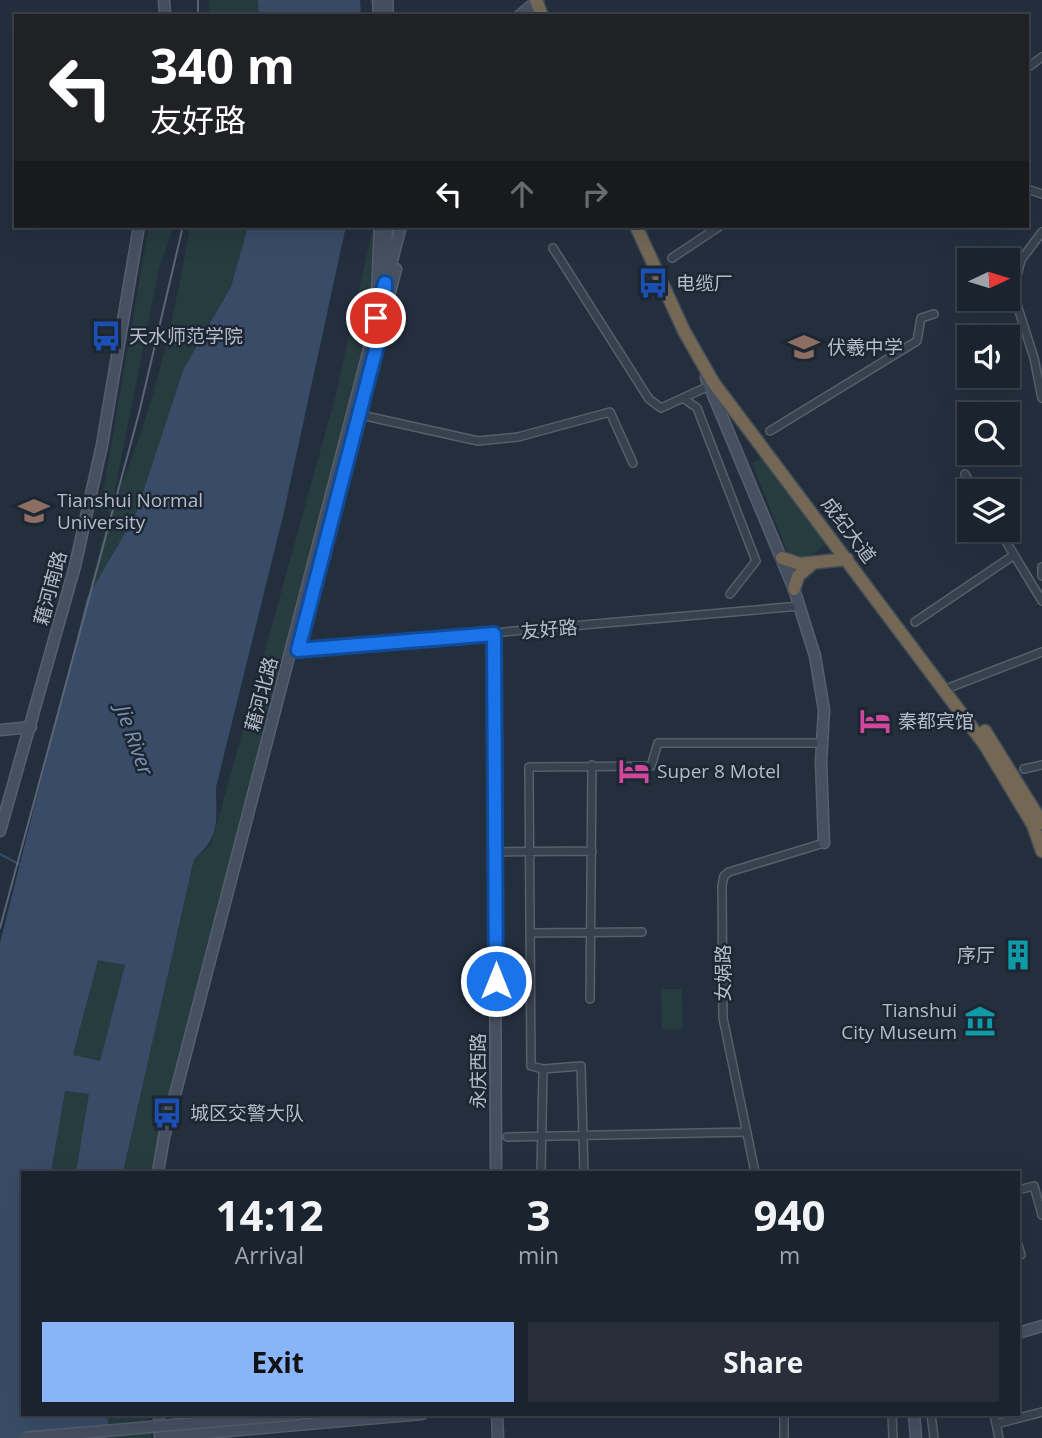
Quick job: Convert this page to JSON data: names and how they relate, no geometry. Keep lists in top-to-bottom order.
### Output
{
  "streets": {
    "highway": ["成纪大道"],
    "main road": ["藉河南路", "藉河北路", "永庆西路"],
    "street": ["友好路", "女娲路"]
  },
  "crossings": [
    ["友好路", "藉河北路"],
    ["友好路", "永庆西路"]
  ],
  "water": ["Jie River"],
  "places": {
    "bus stop": ["电缆厂", "天水师范学院", "城区交警大队"],
    "school or university": ["伏羲中学", "Tianshui Normal University"],
    "hotel": ["秦都宾馆", "Super 8 Motel"],
    "building": ["序厅"],
    "museum": ["Tianshui City Museum"]
  },
  "north": "right",
  "page": {
    "turn": ["340 m", "友好路"],
    "eta": [
      "14:12",
      "Arrival",
      "3",
      "min",
      "940",
      "m"
    ],
    "buttons": ["Exit", "Share"]
  }
}
